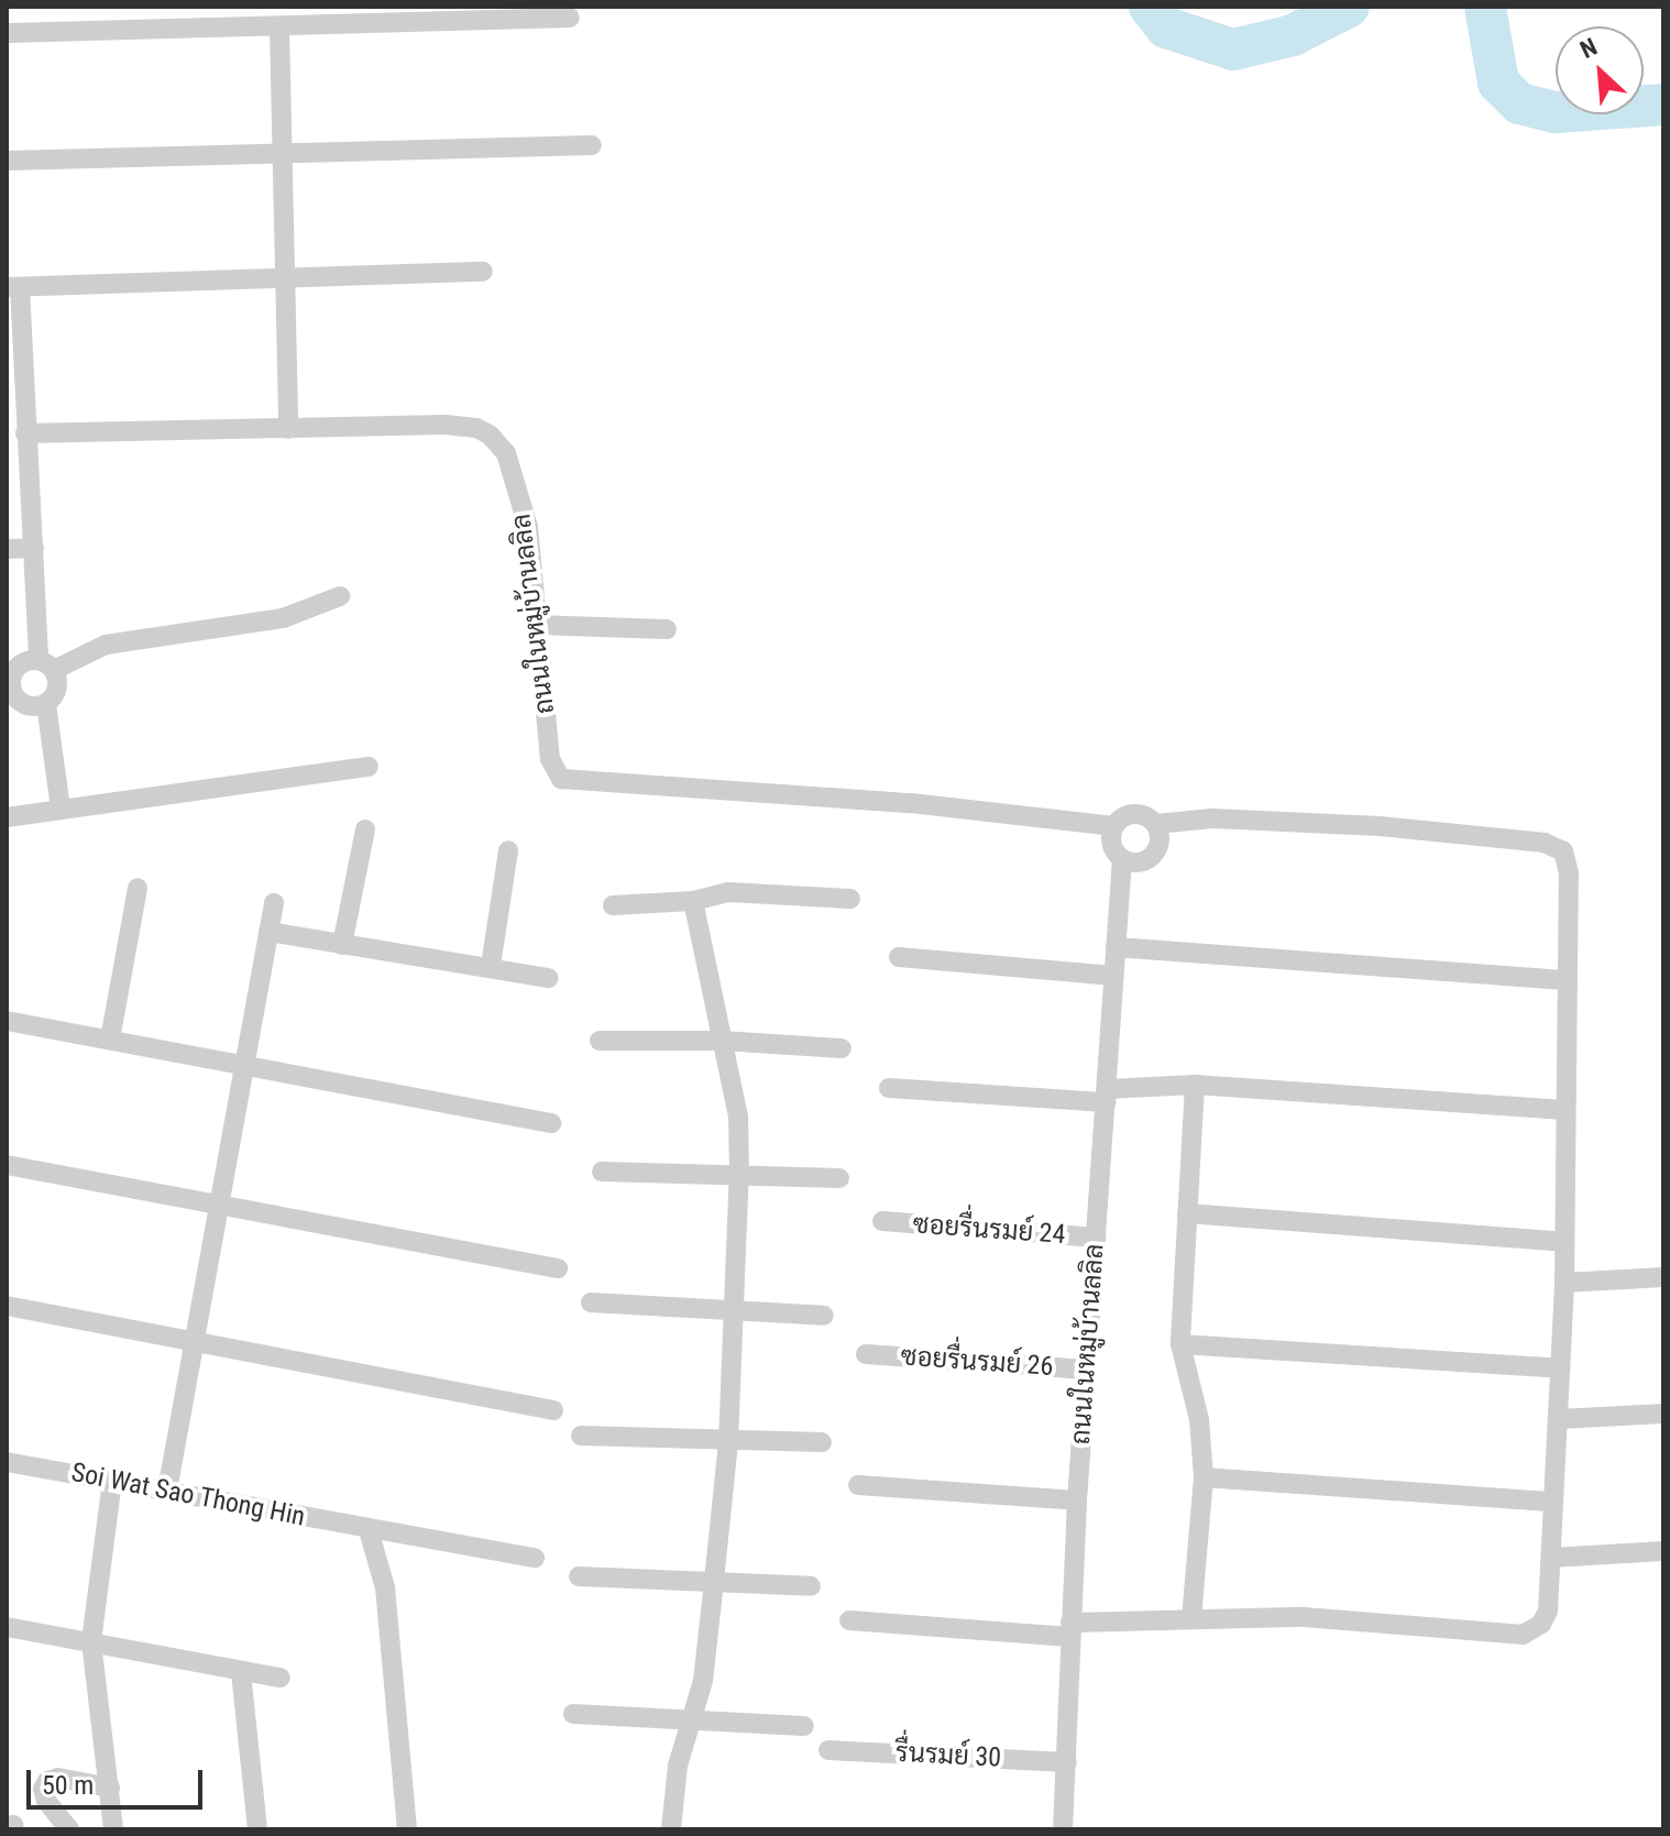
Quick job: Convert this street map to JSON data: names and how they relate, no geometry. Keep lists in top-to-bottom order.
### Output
{
  "streets": {
    "street": [
      "ถนนในหมู่บ้านลลิล",
      "ซอยรื่นรมย์ 24",
      "ซอยรื่นรมย์ 26",
      "Soi Wat Sao Thong Hin",
      "รื่นรมย์ 30"
    ]
  },
  "crossings": [
    ["ถนนในหมู่บ้านลลิล", "ซอยรื่นรมย์ 24"],
    ["ถนนในหมู่บ้านลลิล", "ซอยรื่นรมย์ 26"],
    ["ถนนในหมู่บ้านลลิล", "รื่นรมย์ 30"]
  ],
  "scale_bar": "50 m",
  "north": "top left"
}
